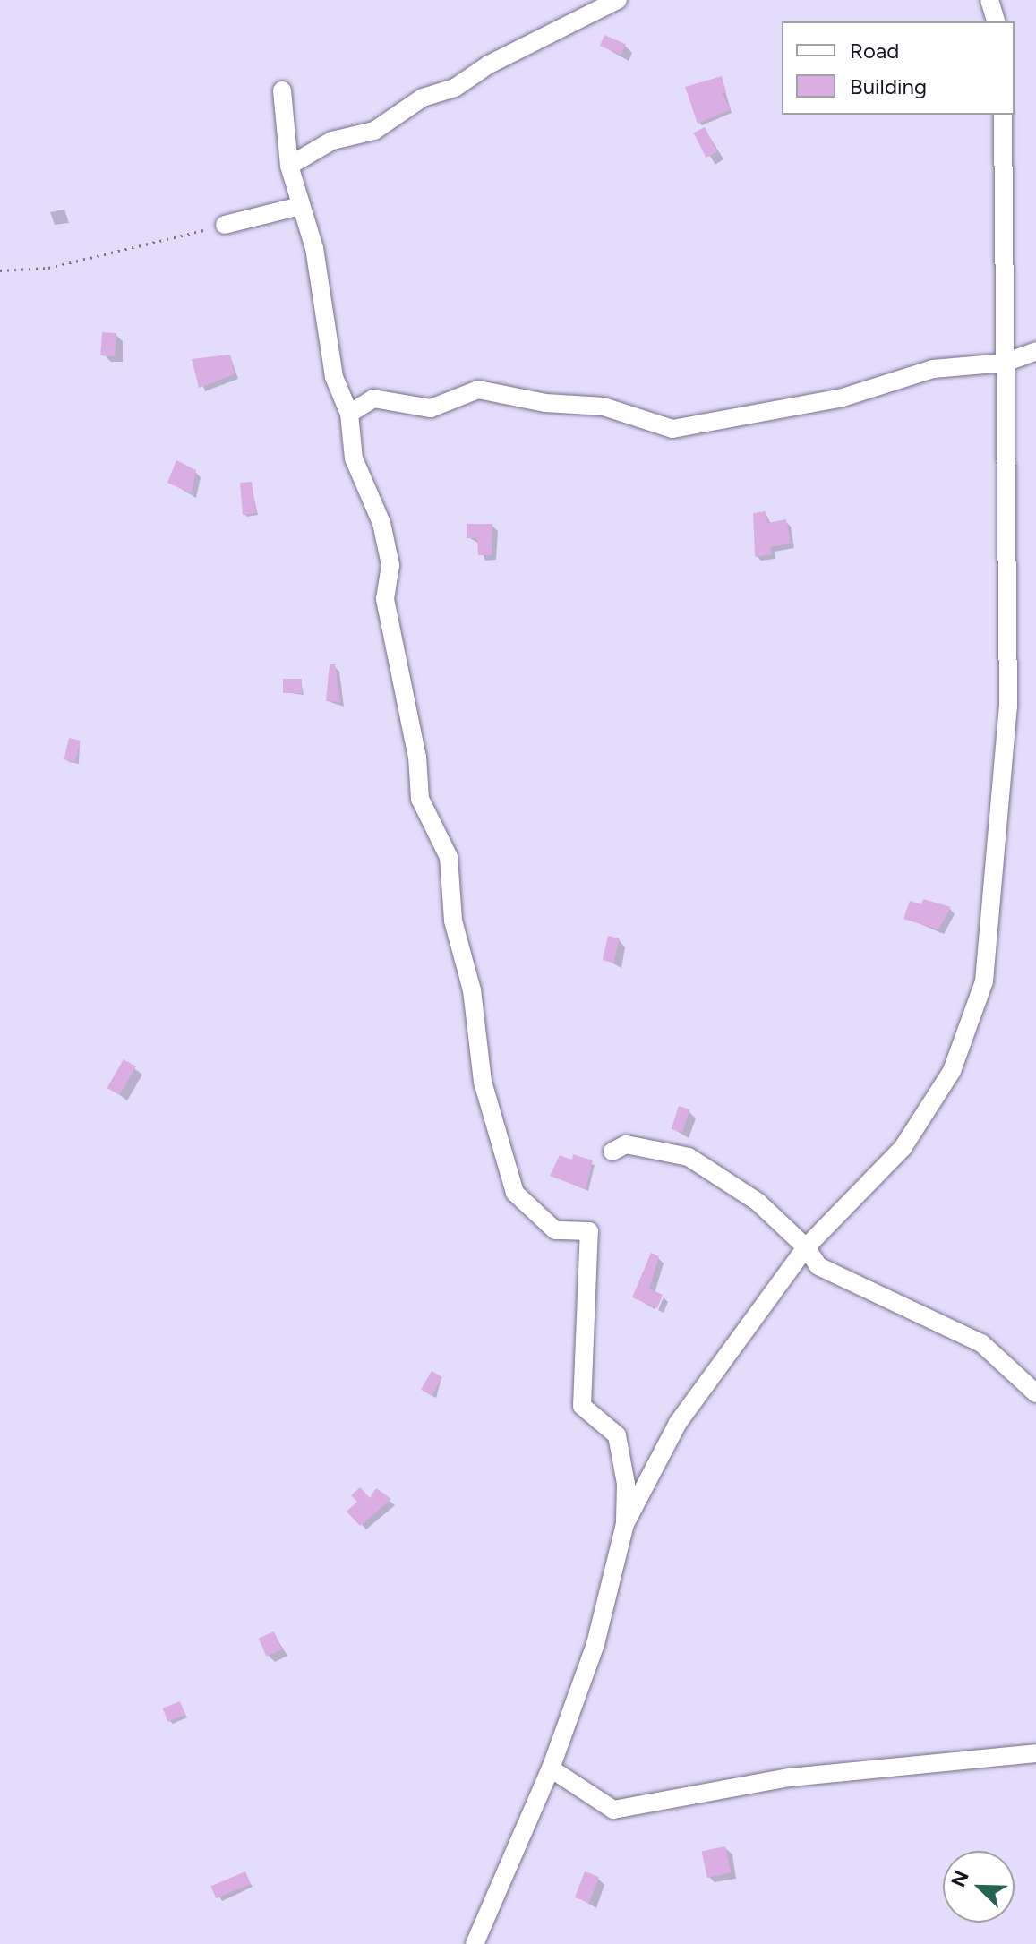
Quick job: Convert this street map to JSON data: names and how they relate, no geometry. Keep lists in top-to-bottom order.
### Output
{
  "legend": ["Road", "Building"],
  "north": "top left"
}
